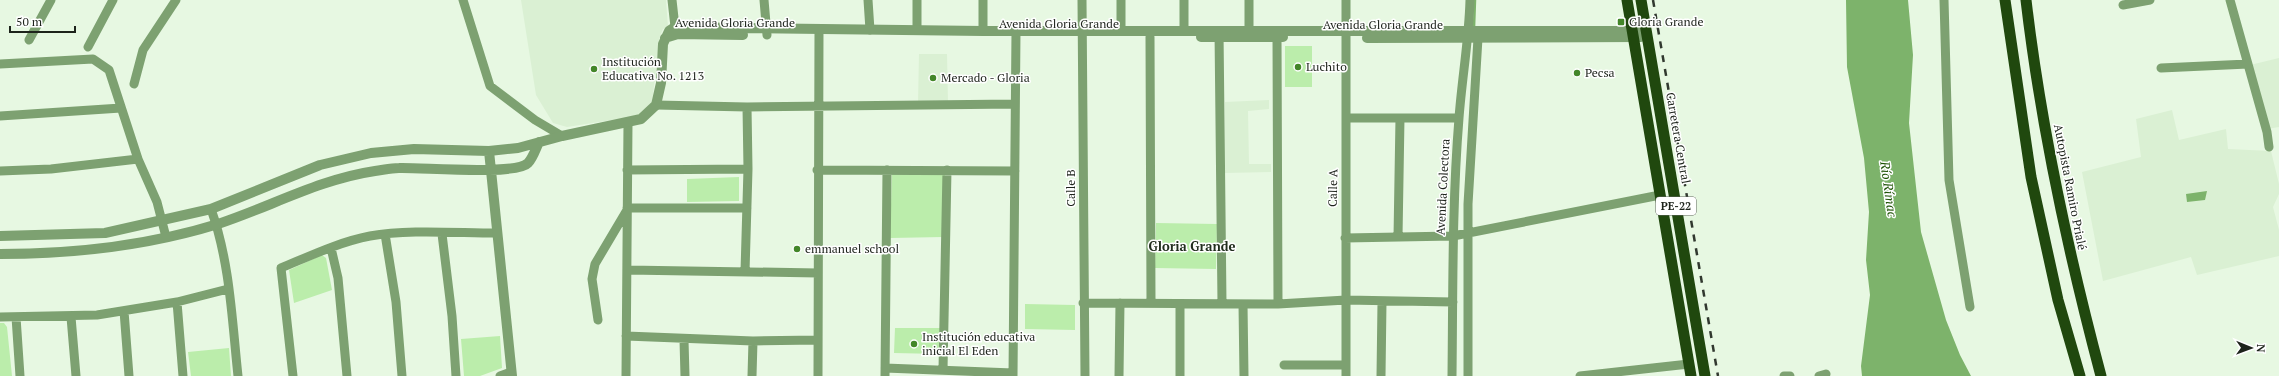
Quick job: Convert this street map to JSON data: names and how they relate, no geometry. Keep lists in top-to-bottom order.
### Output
{
  "streets": {
    "highway": ["Carretera Central", "Autopista Ramiro Prialé", "PE-22"],
    "street": [
      "Avenida Gloria Grande",
      "Avenida Colectora",
      "Calle B",
      "Calle A"
    ]
  },
  "crossings": [
    ["Avenida Gloria Grande", "Carretera Central"],
    ["Avenida Gloria Grande", "Avenida Colectora"],
    ["Avenida Gloria Grande", "Calle B"],
    ["Avenida Gloria Grande", "Calle A"],
    ["Avenida Gloria Grande", "PE-22"]
  ],
  "districts": ["Gloria Grande"],
  "water": ["Río Rímac"],
  "places": {
    "transit": ["Gloria Grande"],
    "other": [
      "Luchito",
      "Institución Educativa No. 1213",
      "Pecsa",
      "Mercado - Gloria",
      "emmanuel school",
      "Institución educativa inicial El Eden"
    ]
  },
  "scale_bar": "50 m",
  "north": "right"
}
